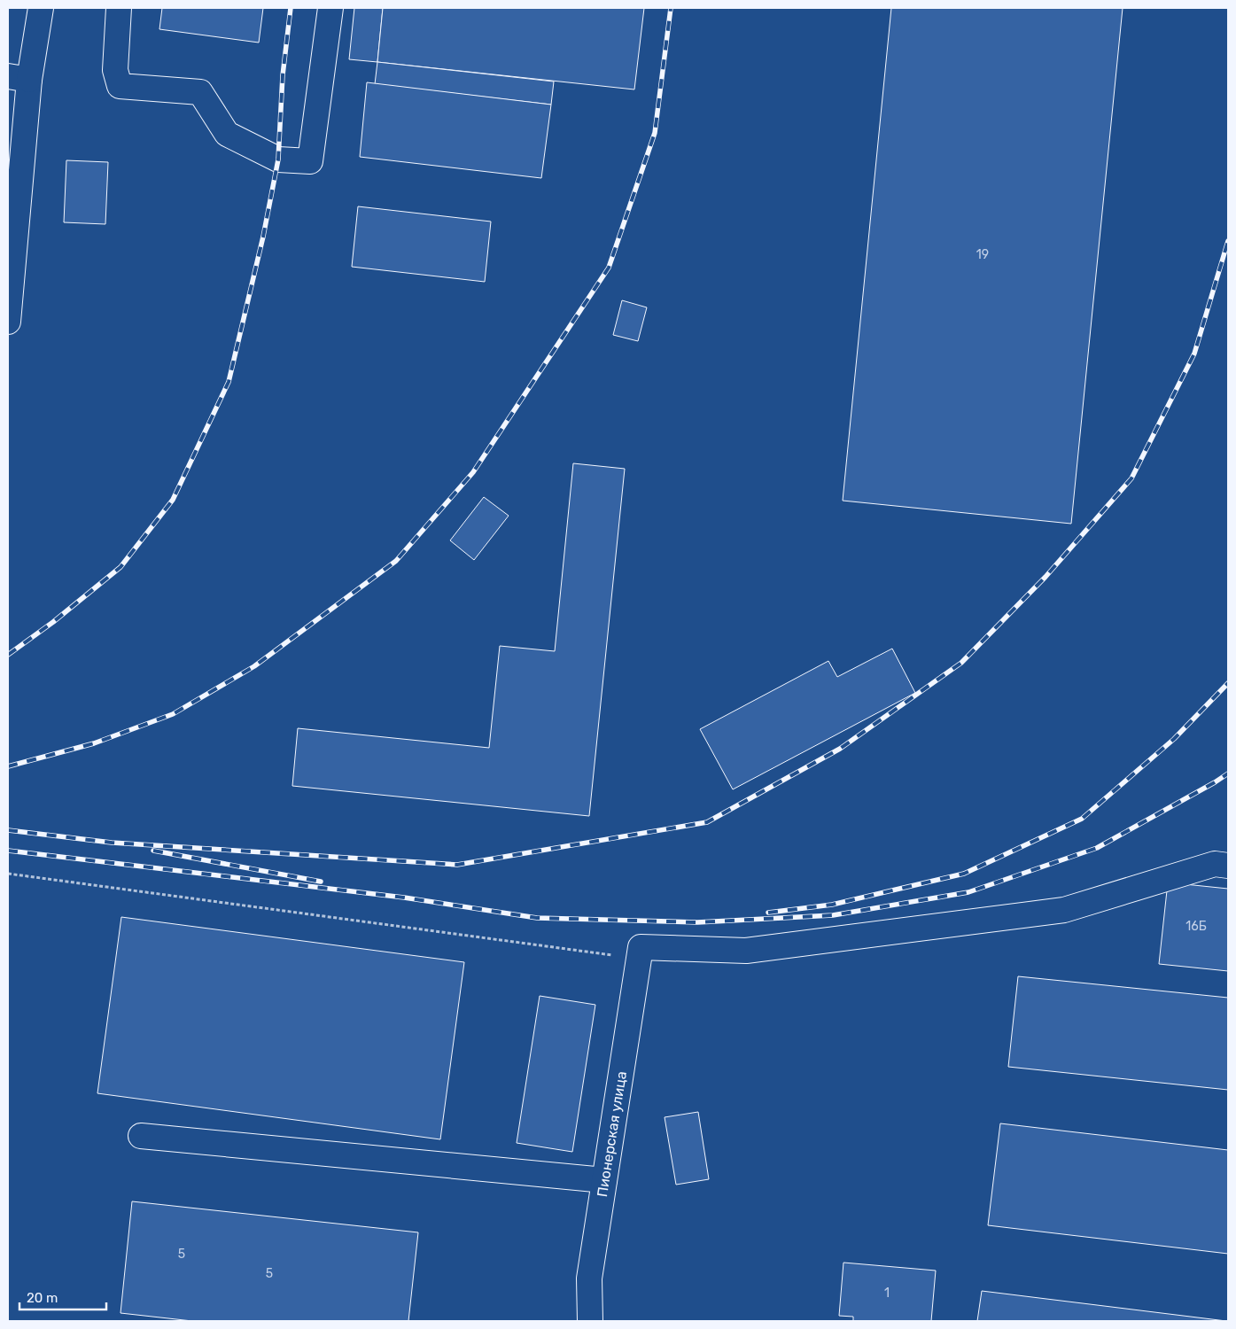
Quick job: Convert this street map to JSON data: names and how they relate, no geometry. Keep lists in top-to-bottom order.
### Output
{
  "streets": {
    "street": ["Пионерская улица"]
  },
  "house_numbers": [
    "19",
    "16Б",
    "5",
    "5",
    "1"
  ],
  "scale_bar": "20 m"
}
